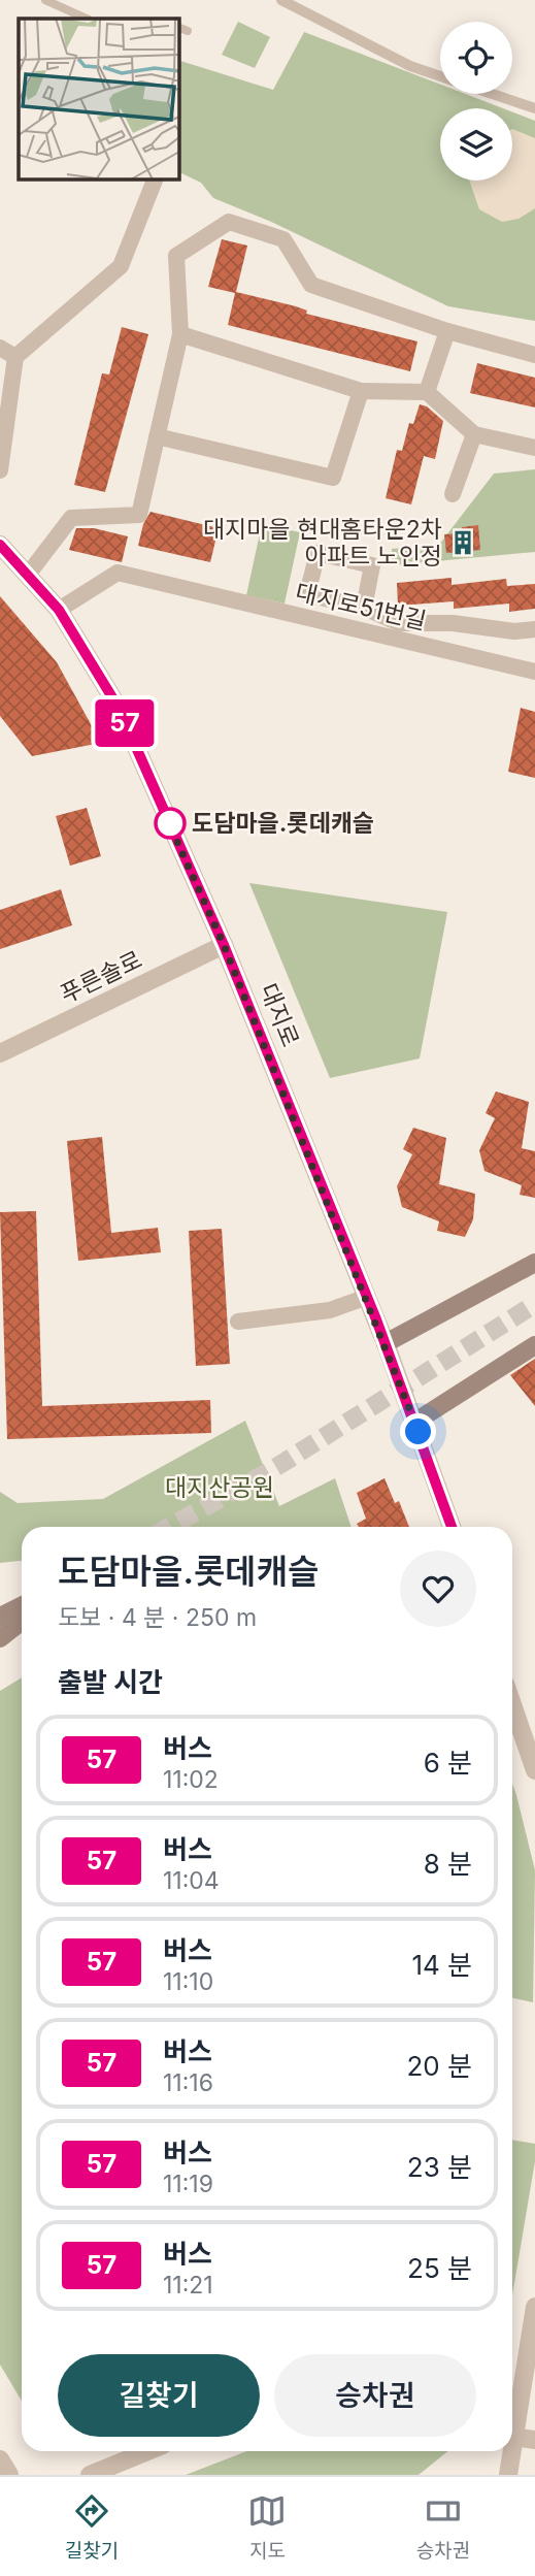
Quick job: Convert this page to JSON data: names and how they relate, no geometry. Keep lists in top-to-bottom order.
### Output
{
  "streets": {
    "street": ["대지로51번길", "푸른솔로", "대지로"]
  },
  "crossings": [
    ["대지로51번길", "대지로"],
    ["푸른솔로", "대지로"]
  ],
  "parks": ["대지산공원"],
  "places": {
    "building": ["대지마을 현대홈타운2차 아파트 노인정"],
    "other": ["도담마을.롯데캐슬"]
  },
  "lines": ["bus line 57"],
  "page": {
    "on_map": "57",
    "heading": [
      ["도담마을.롯데캐슬", "도보 · 4 분 · 250 m"],
      "출발 시간"
    ],
    "list": [
      {
        "mark": "57",
        "name": "버스",
        "note": "11:02",
        "value": "6 분"
      },
      {
        "mark": "57",
        "name": "버스",
        "note": "11:04",
        "value": "8 분"
      },
      {
        "mark": "57",
        "name": "버스",
        "note": "11:10",
        "value": "14 분"
      },
      {
        "mark": "57",
        "name": "버스",
        "note": "11:16",
        "value": "20 분"
      },
      {
        "mark": "57",
        "name": "버스",
        "note": "11:19",
        "value": "23 분"
      },
      {
        "mark": "57",
        "name": "버스",
        "note": "11:21",
        "value": "25 분"
      }
    ],
    "buttons": ["길찾기", "승차권"],
    "tabs": ["길찾기", "지도", "승차권"]
  }
}
